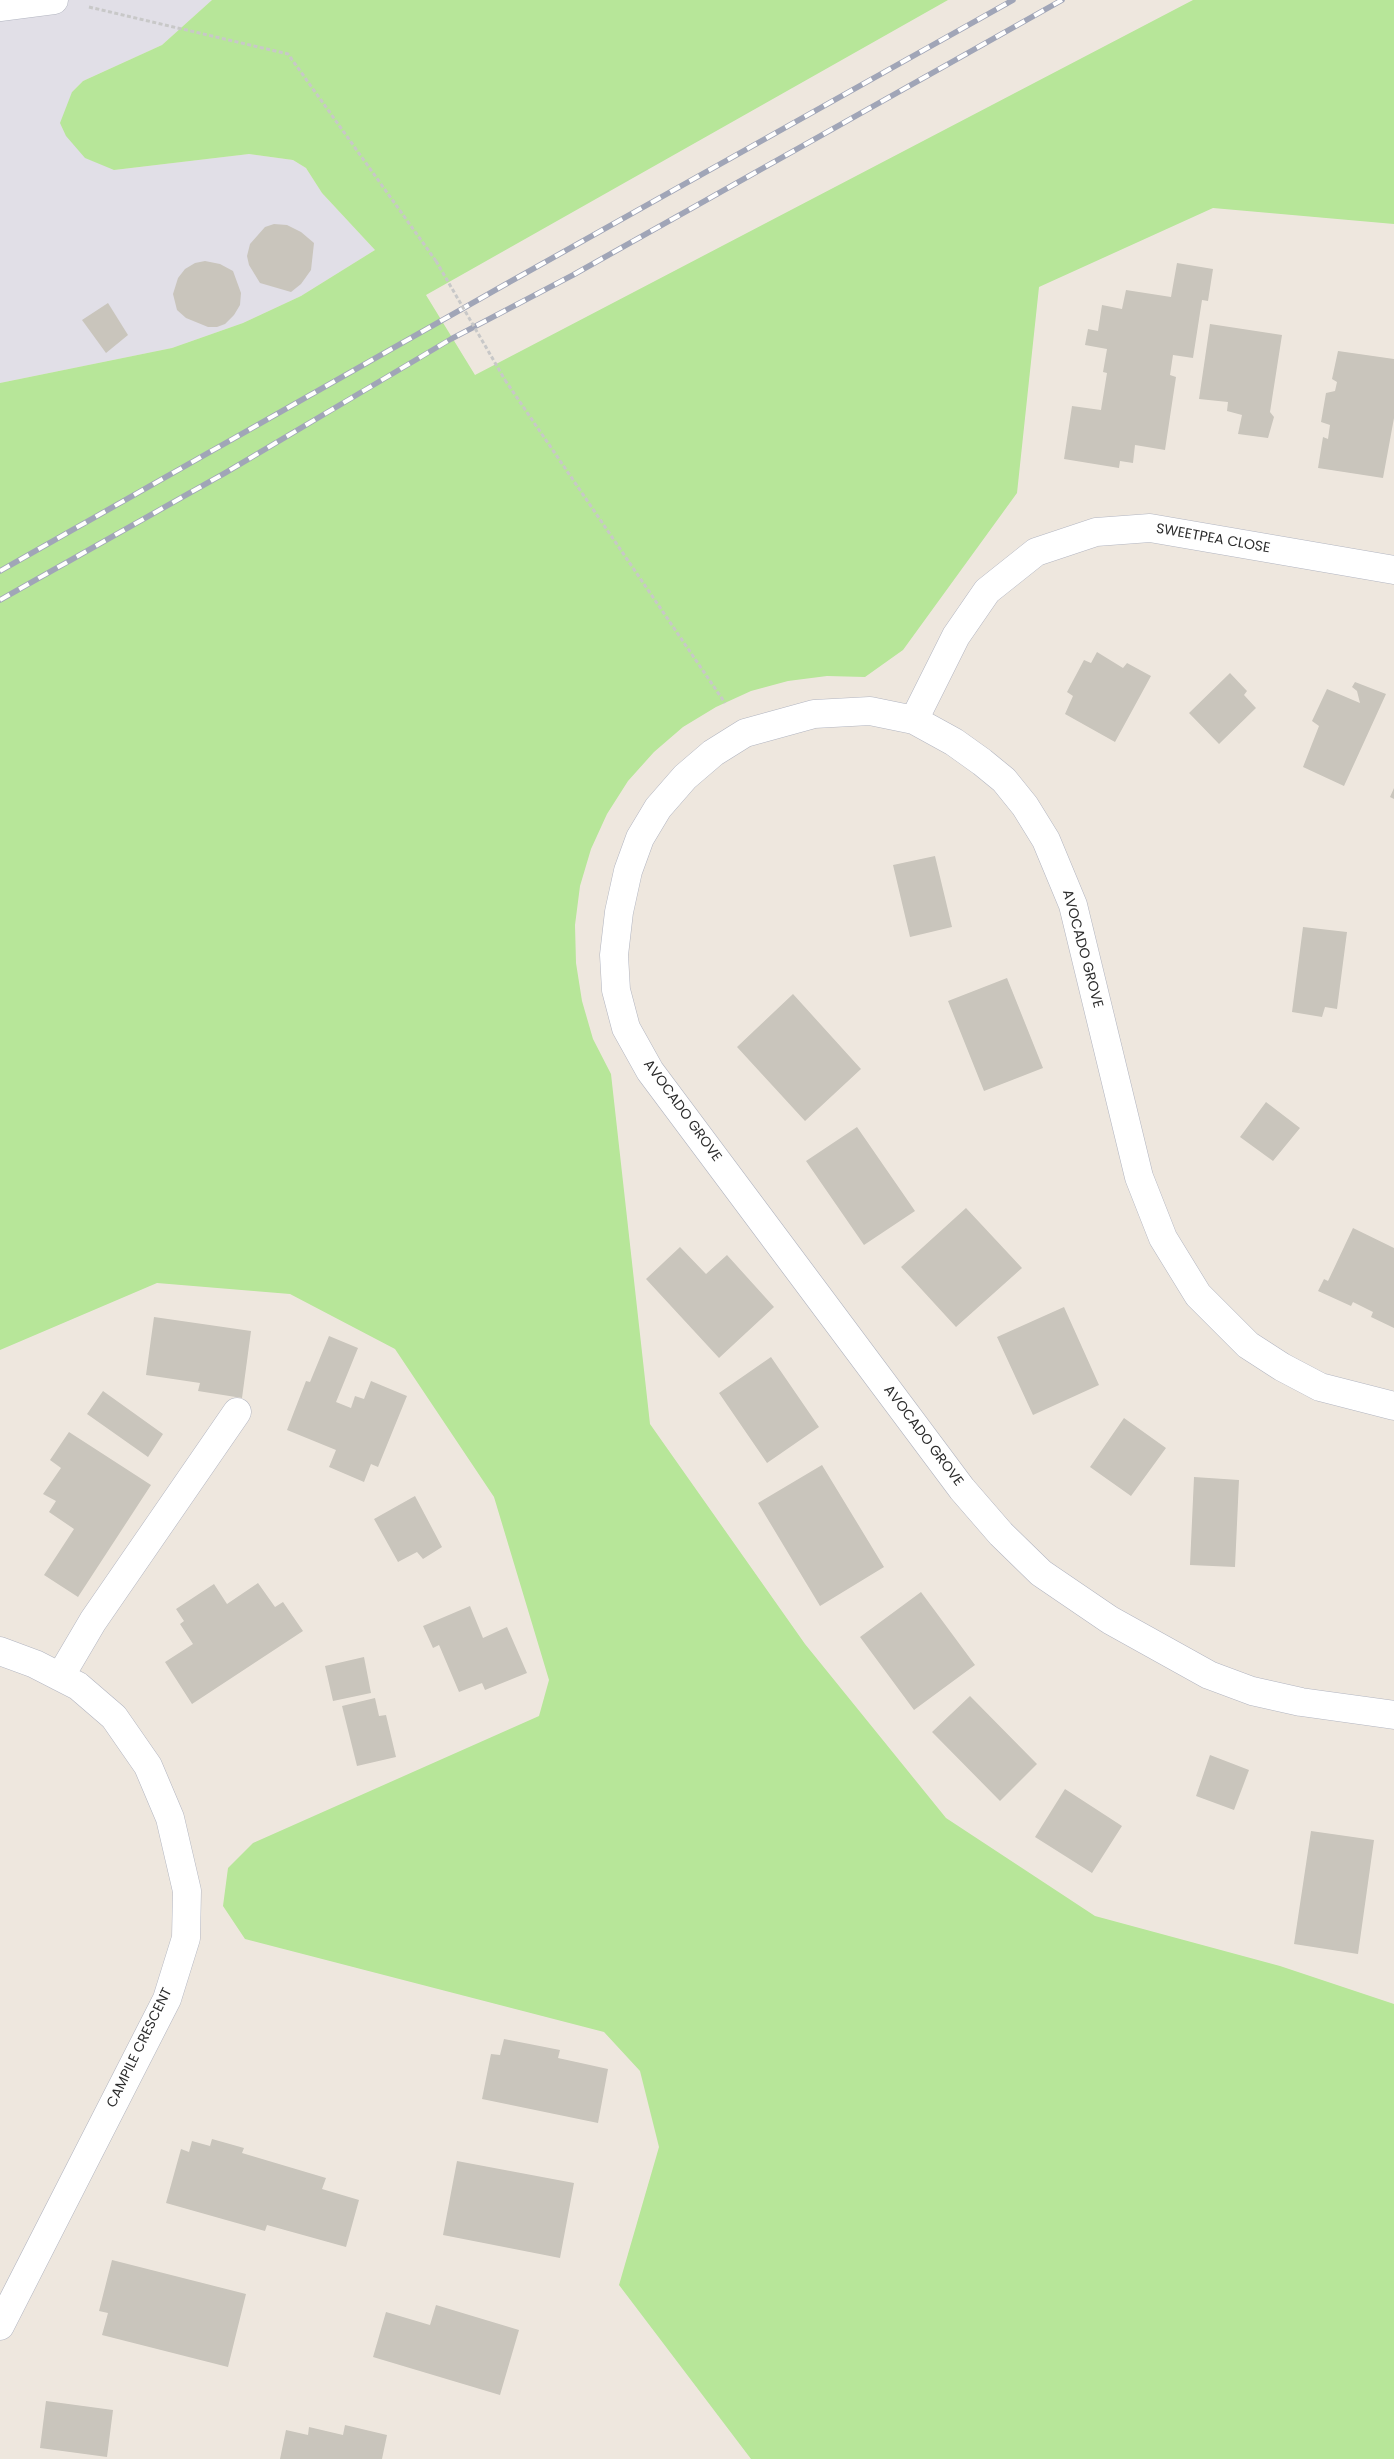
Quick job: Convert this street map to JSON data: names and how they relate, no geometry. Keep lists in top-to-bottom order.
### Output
{
  "streets": {
    "street": ["SWEETPEA CLOSE", "AVOCADO GROVE", "CAMPILE CRESCENT"]
  },
  "crossings": [
    ["SWEETPEA CLOSE", "AVOCADO GROVE"]
  ]
}
